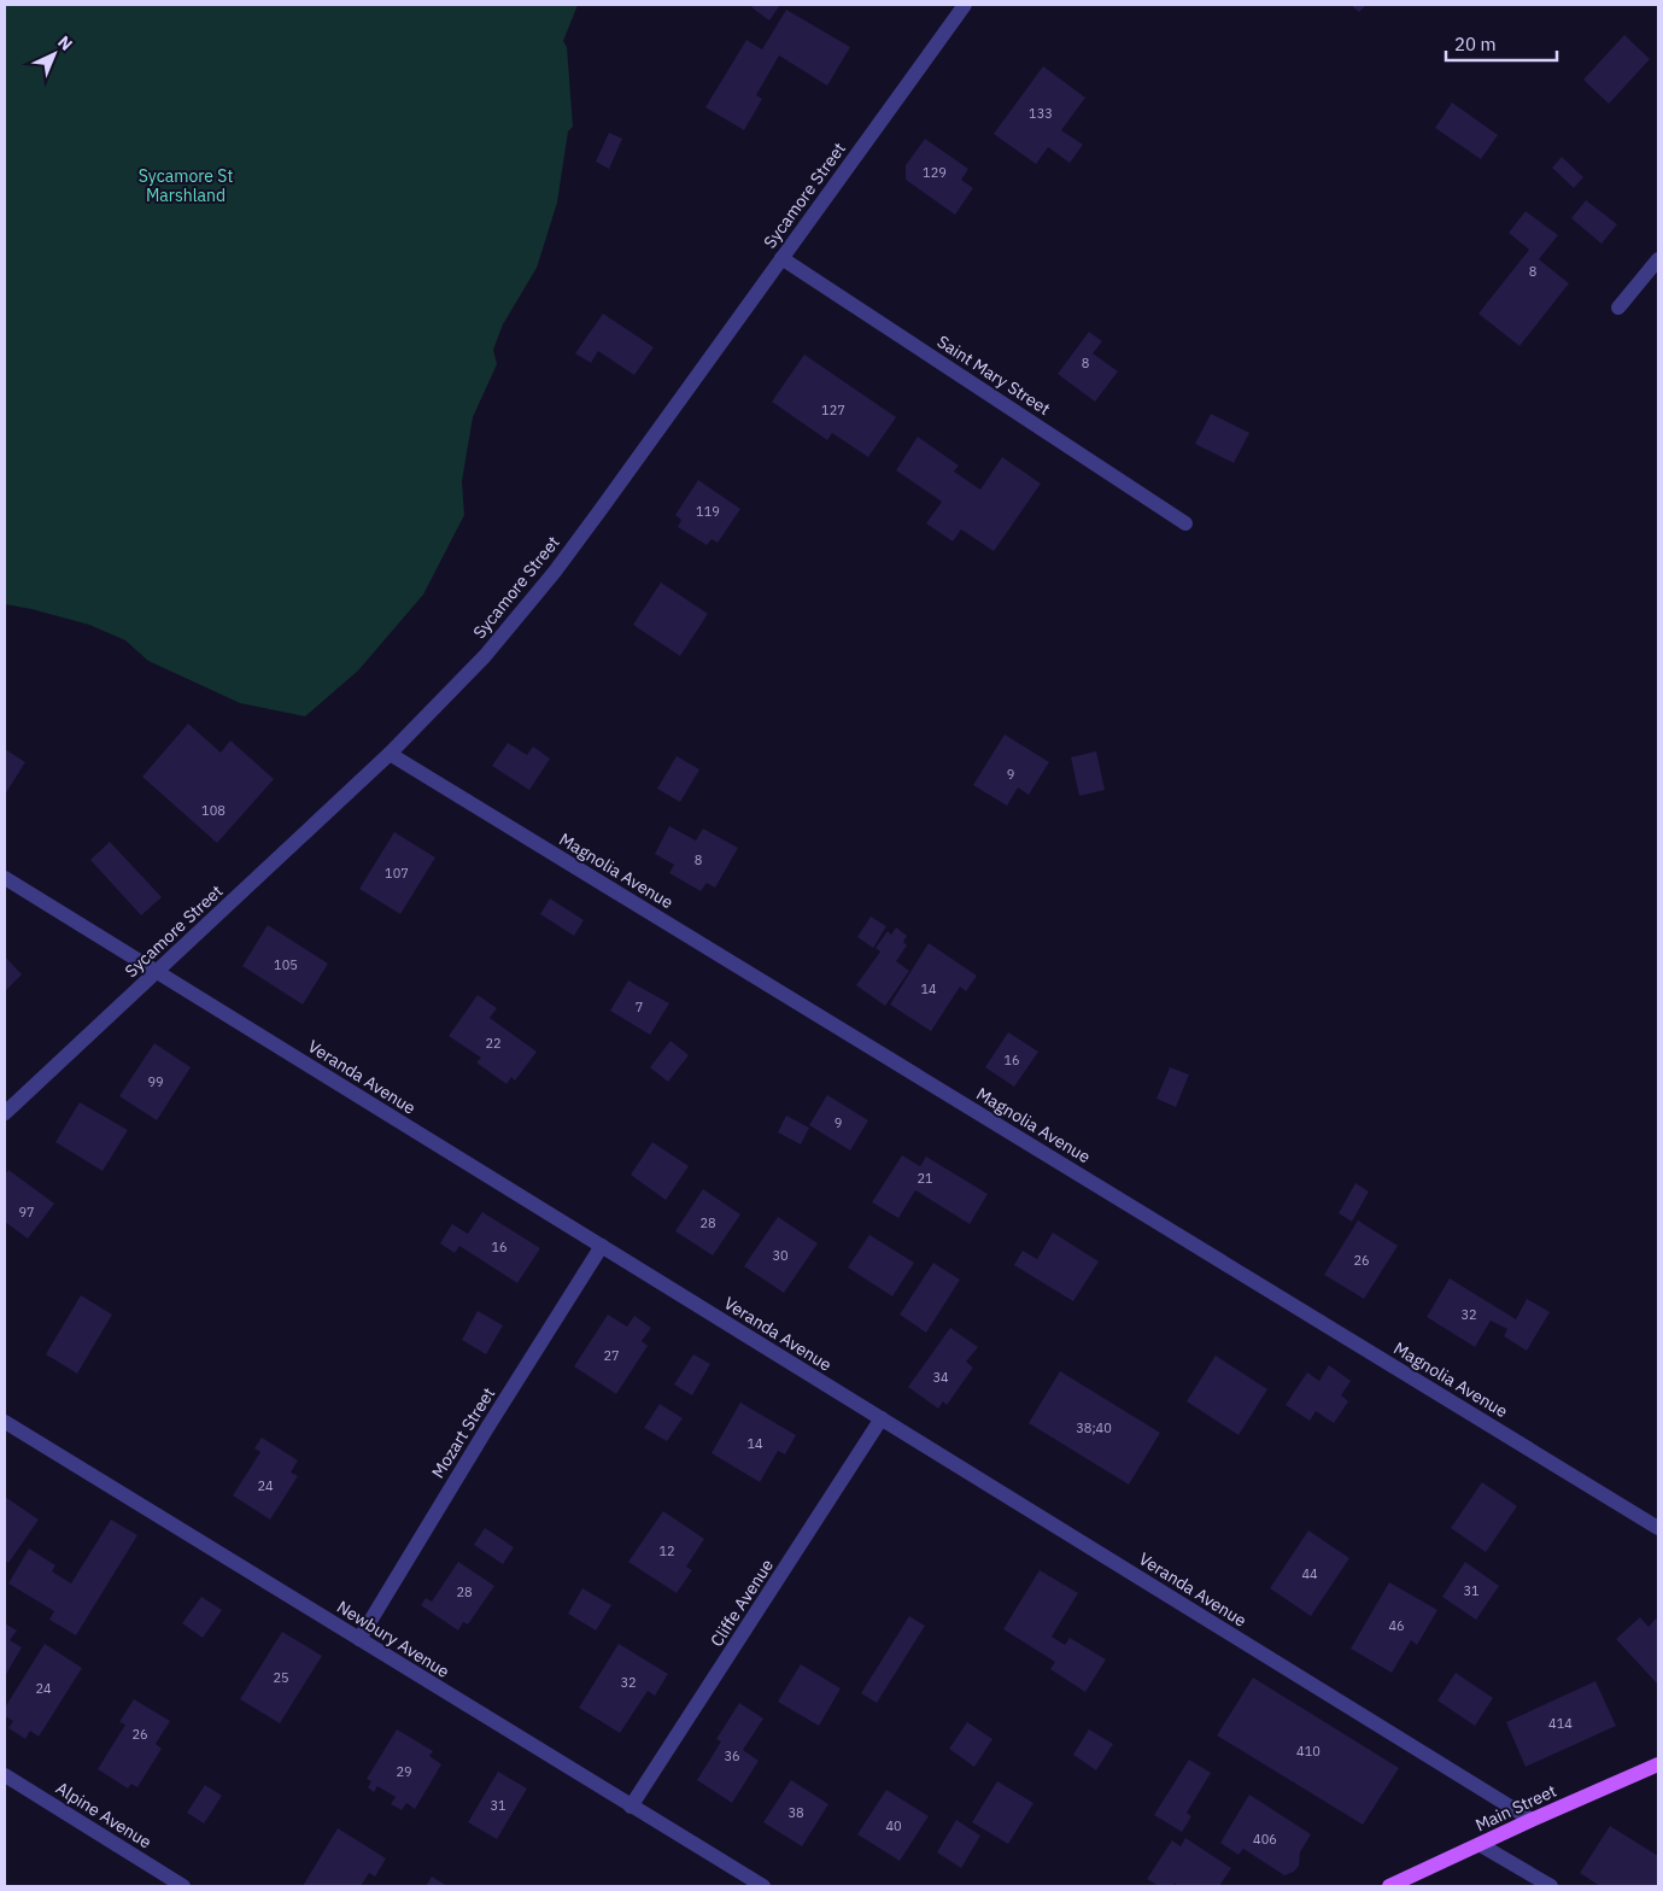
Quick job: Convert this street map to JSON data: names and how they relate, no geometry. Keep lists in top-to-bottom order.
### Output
{
  "streets": {
    "main road": ["Main Street"],
    "street": [
      "Sycamore Street",
      "Saint Mary Street",
      "Magnolia Avenue",
      "Veranda Avenue",
      "Mozart Street",
      "Cliffe Avenue",
      "Newbury Avenue",
      "Alpine Avenue"
    ]
  },
  "crossings": [
    ["Sycamore Street", "Saint Mary Street"],
    ["Sycamore Street", "Magnolia Avenue"],
    ["Sycamore Street", "Veranda Avenue"],
    ["Veranda Avenue", "Mozart Street"],
    ["Veranda Avenue", "Cliffe Avenue"],
    ["Veranda Avenue", "Main Street"],
    ["Mozart Street", "Newbury Avenue"],
    ["Cliffe Avenue", "Newbury Avenue"]
  ],
  "parks": ["Sycamore St Marshland"],
  "house_numbers": [
    "133",
    "129",
    "8",
    "8",
    "127",
    "119",
    "9",
    "108",
    "8",
    "107",
    "105",
    "14",
    "7",
    "22",
    "16",
    "99",
    "9",
    "21",
    "97",
    "28",
    "16",
    "30",
    "26",
    "32",
    "27",
    "34",
    "38;40",
    "14",
    "24",
    "12",
    "44",
    "31",
    "28",
    "46",
    "25",
    "32",
    "24",
    "414",
    "26",
    "410",
    "36",
    "29",
    "31",
    "38",
    "40",
    "406"
  ],
  "scale_bar": "20 m",
  "north": "top right"
}
